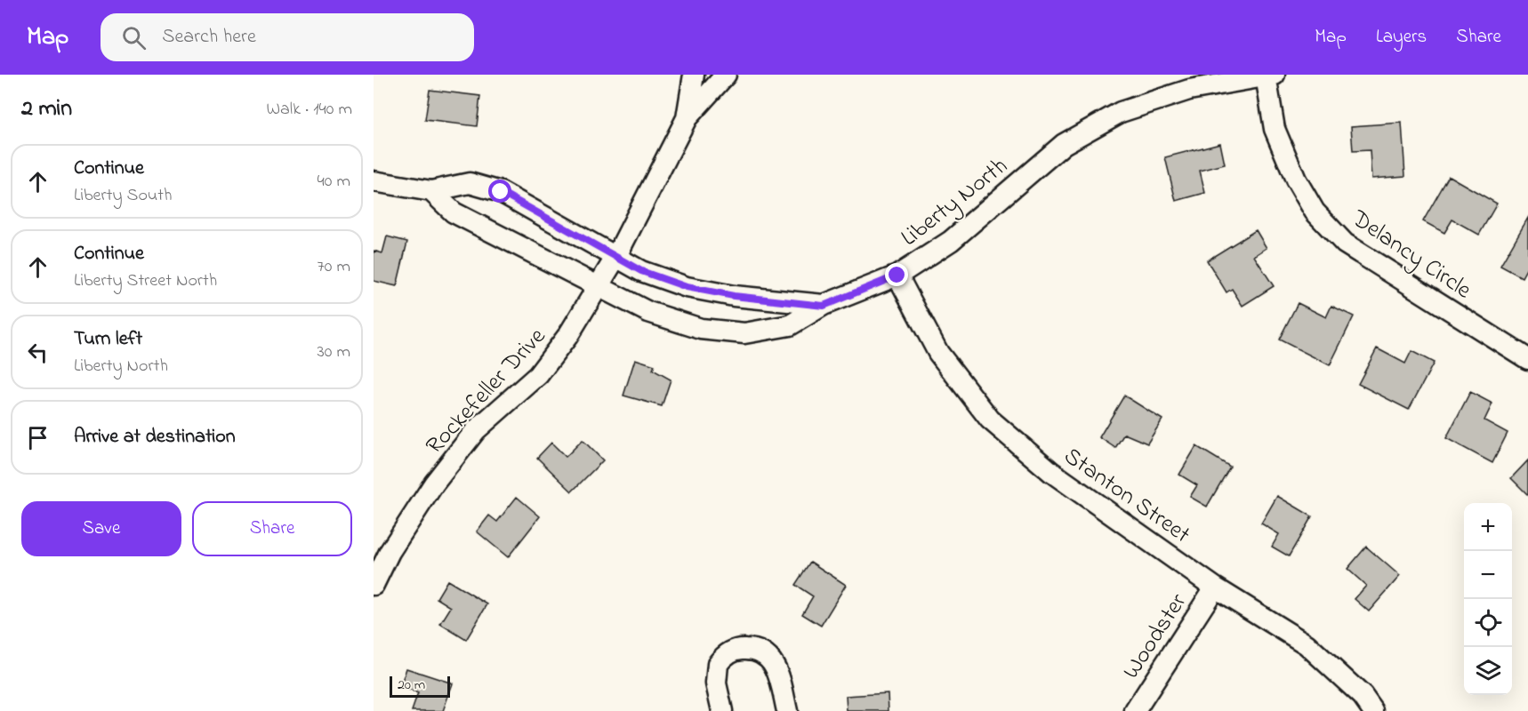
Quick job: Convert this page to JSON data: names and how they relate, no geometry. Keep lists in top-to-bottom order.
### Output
{
  "streets": {
    "street": [
      "Liberty North",
      "Delancy Circle",
      "Rockefeller Drive",
      "Stanton Street",
      "Woodster"
    ]
  },
  "crossings": [
    ["Liberty North", "Delancy Circle"],
    ["Liberty North", "Rockefeller Drive"],
    ["Liberty North", "Stanton Street"],
    ["Stanton Street", "Woodster"]
  ],
  "scale_bar": "20 m",
  "page": {
    "header": "Map",
    "search": "Search here",
    "nav": ["Map", "Layers", "Share"],
    "heading": ["2 min", "Walk · 140 m"],
    "list": [
      ["Continue", "Liberty South", "40 m"],
      ["Continue", "Liberty Street North", "70 m"],
      ["Turn left", "Liberty North", "30 m"],
      "Arrive at destination"
    ],
    "buttons": ["Save", "Share"],
    "map_buttons": ["+", "−"],
    "scale": "20 m"
  }
}
